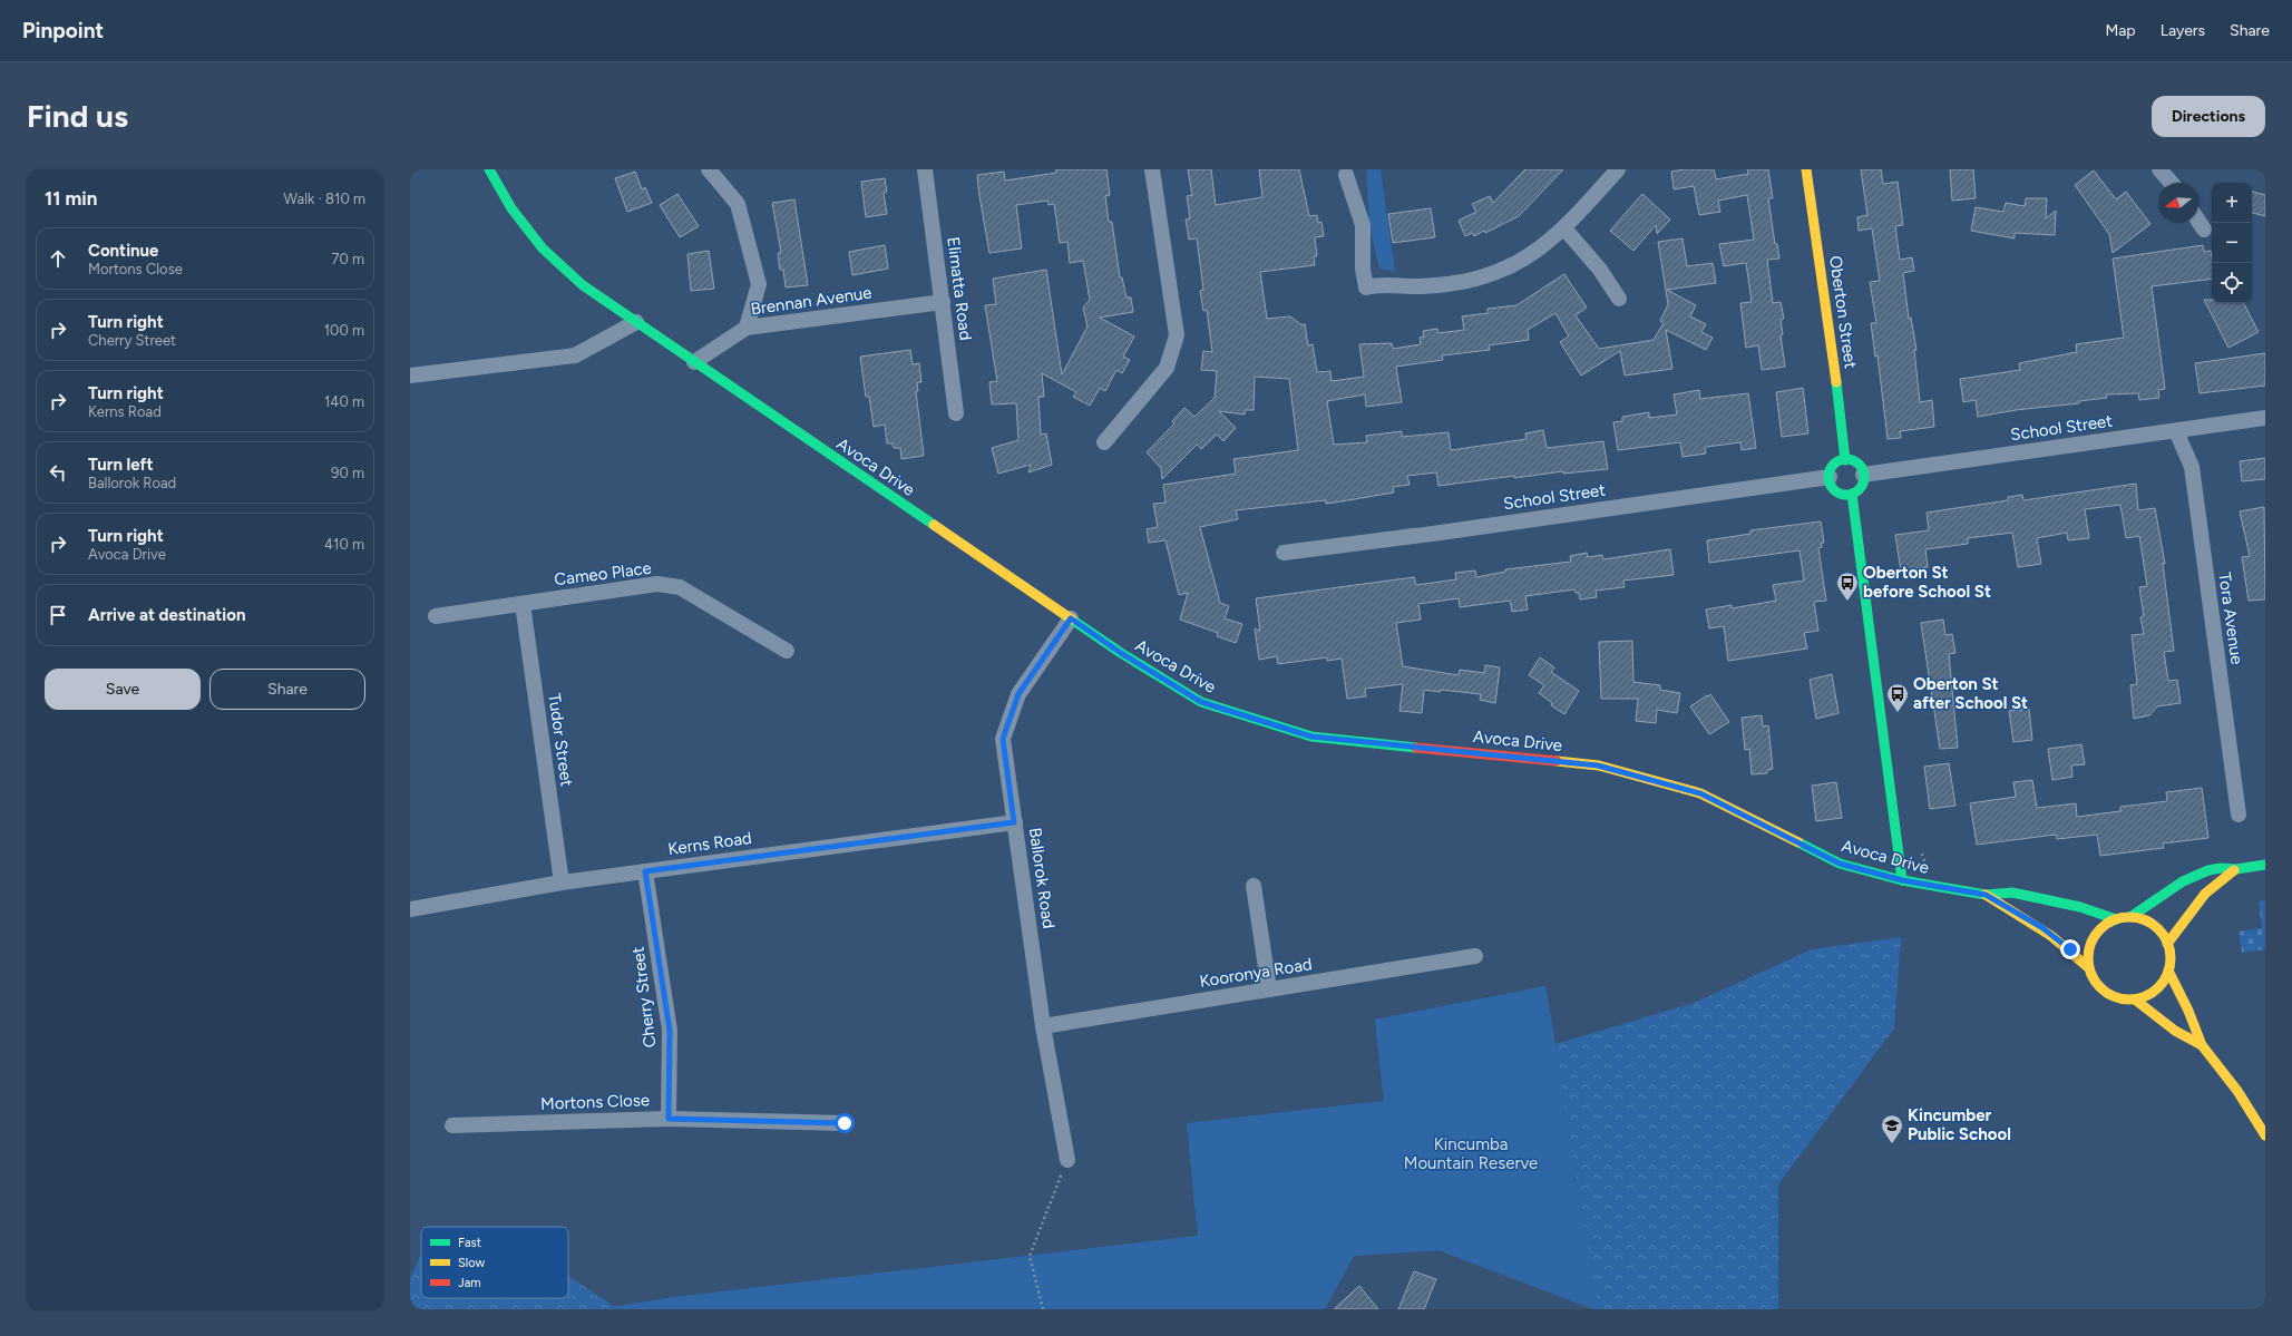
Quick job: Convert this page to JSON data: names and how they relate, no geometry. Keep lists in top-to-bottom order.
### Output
{
  "streets": {
    "main road": ["Oberton Street", "Avoca Drive"],
    "street": [
      "Elimatta Road",
      "Brennan Avenue",
      "School Street",
      "Cameo Place",
      "Tora Avenue",
      "Tudor Street",
      "Kerns Road",
      "Ballorok Road",
      "Kooronya Road",
      "Cherry Street",
      "Mortons Close"
    ]
  },
  "crossings": [
    ["Elimatta Road", "Brennan Avenue"],
    ["Brennan Avenue", "Avoca Drive"],
    ["Oberton Street", "School Street"],
    ["School Street", "Tora Avenue"],
    ["Avoca Drive", "Ballorok Road"],
    ["Cameo Place", "Tudor Street"],
    ["Tudor Street", "Kerns Road"],
    ["Kerns Road", "Ballorok Road"],
    ["Kerns Road", "Cherry Street"],
    ["Ballorok Road", "Kooronya Road"],
    ["Cherry Street", "Mortons Close"]
  ],
  "parks": ["Kincumba Mountain Reserve"],
  "places": {
    "bus stop": ["Oberton St before School St", "Oberton St after School St"],
    "school or university": ["Kincumber Public School"]
  },
  "legend": ["Fast", "Slow", "Jam"],
  "north": "left",
  "page": {
    "header": "Pinpoint",
    "nav": ["Map", "Layers", "Share"],
    "buttons": [
      "Directions",
      ["Save", "Share"]
    ],
    "title": "Find us",
    "heading": ["11 min", "Walk · 810 m"],
    "map_buttons": ["+", "−"],
    "list": [
      ["Continue", "Mortons Close", "70 m"],
      ["Turn right", "Cherry Street", "100 m"],
      ["Turn right", "Kerns Road", "140 m"],
      ["Turn left", "Ballorok Road", "90 m"],
      ["Turn right", "Avoca Drive", "410 m"],
      "Arrive at destination"
    ]
  }
}
